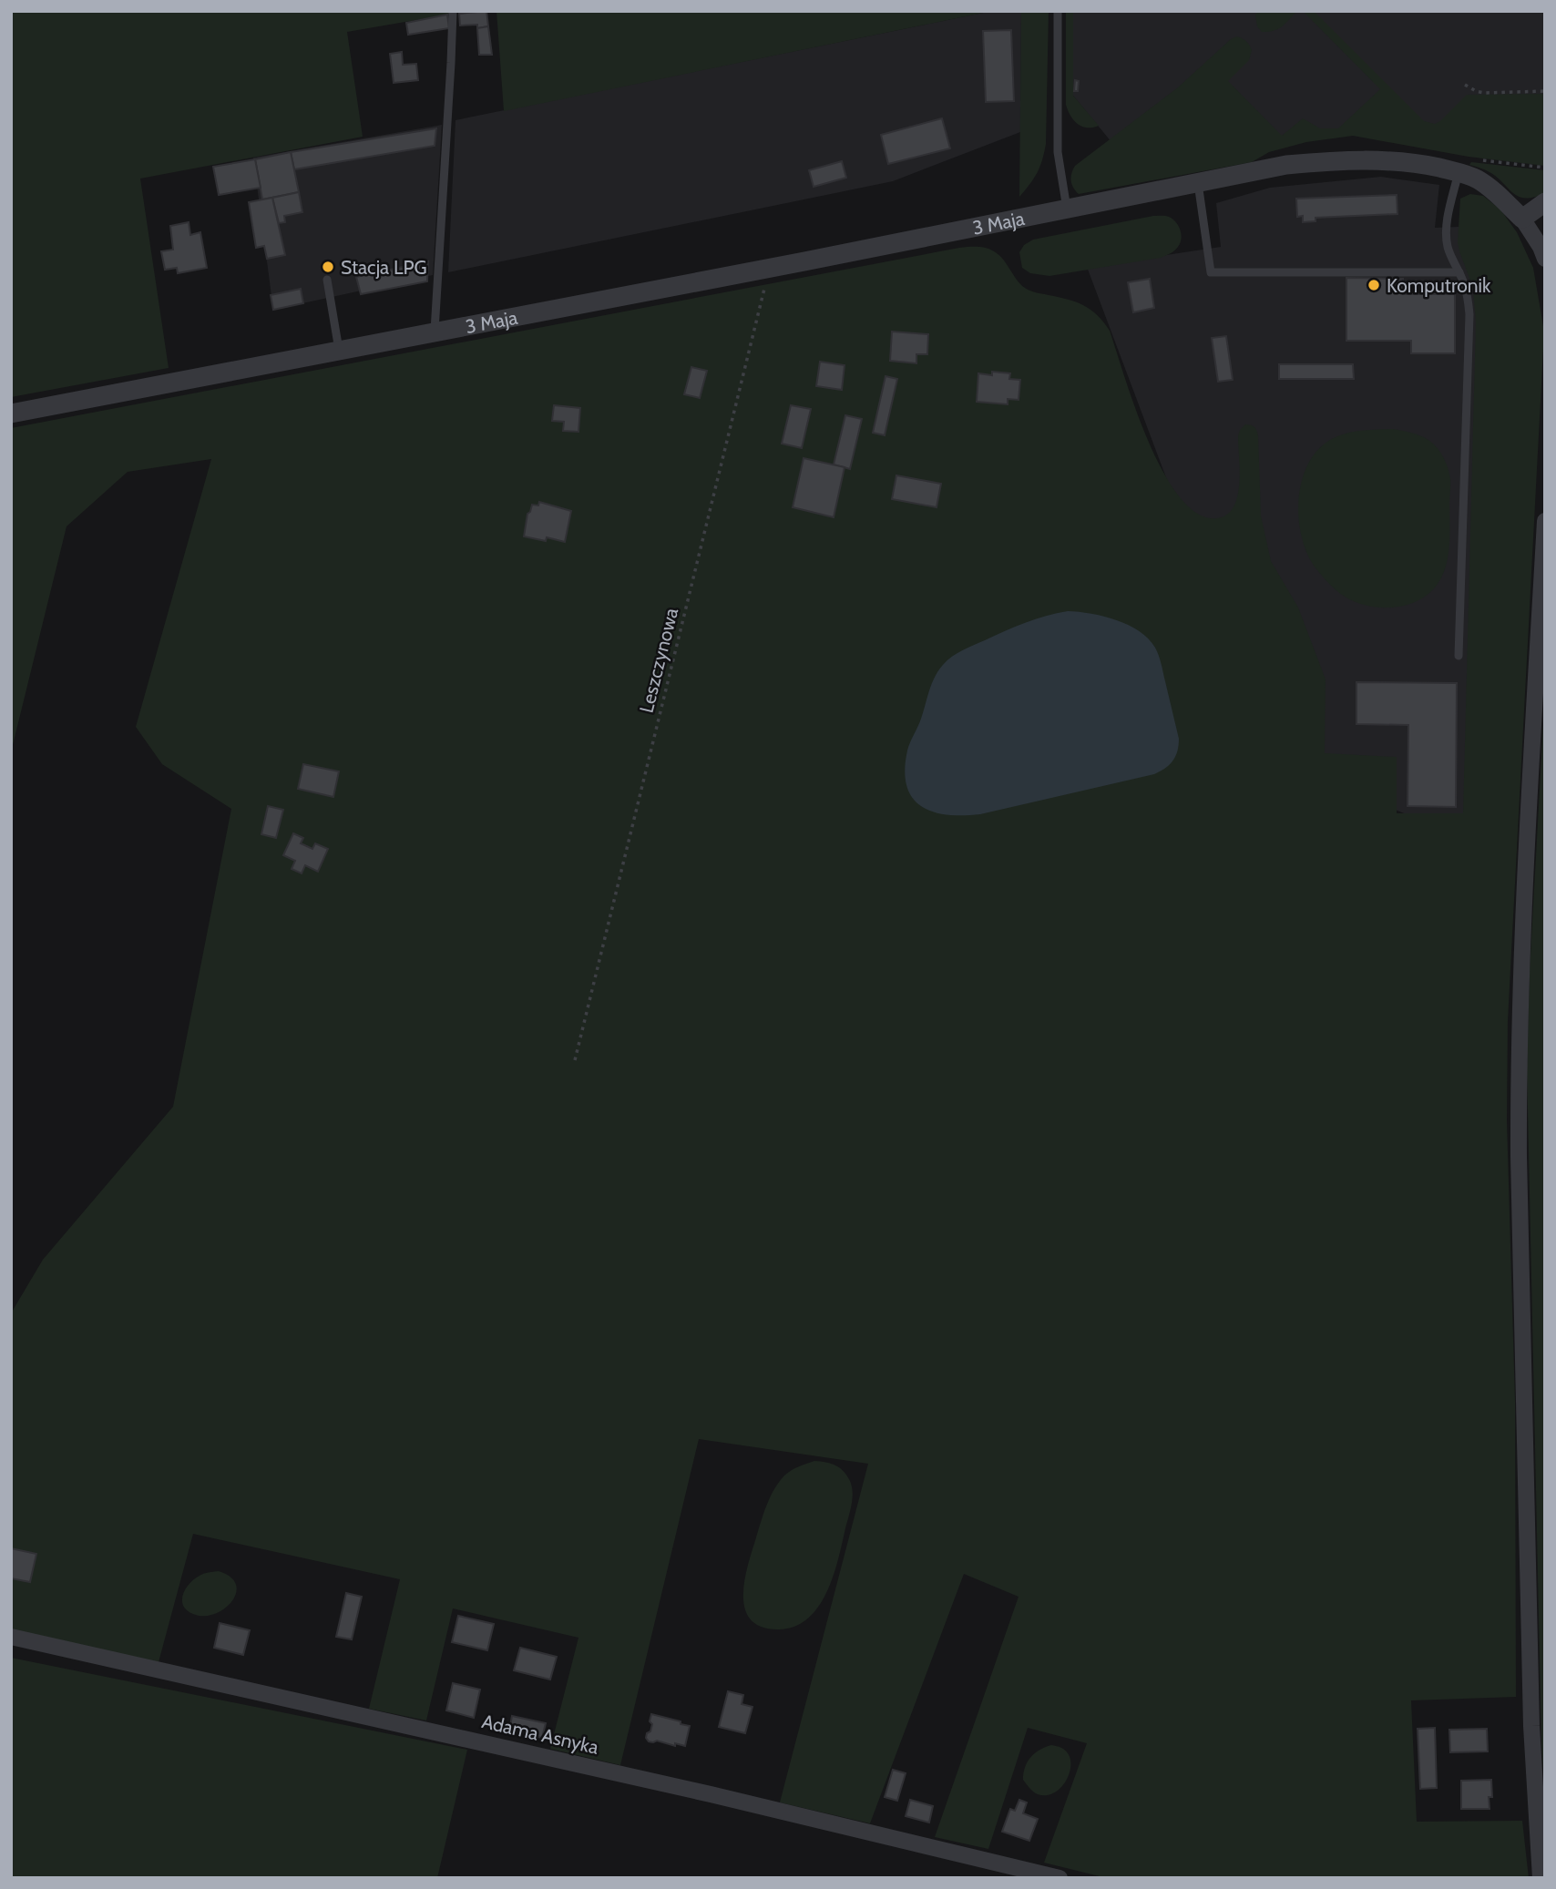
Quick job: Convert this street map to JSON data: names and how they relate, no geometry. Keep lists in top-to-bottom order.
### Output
{
  "streets": {
    "street": ["3 Maja", "Adama Asnyka"],
    "path": ["Leszczynowa"]
  },
  "crossings": [
    ["3 Maja", "Leszczynowa"]
  ],
  "places": ["Stacja LPG", "Komputronik"]
}
